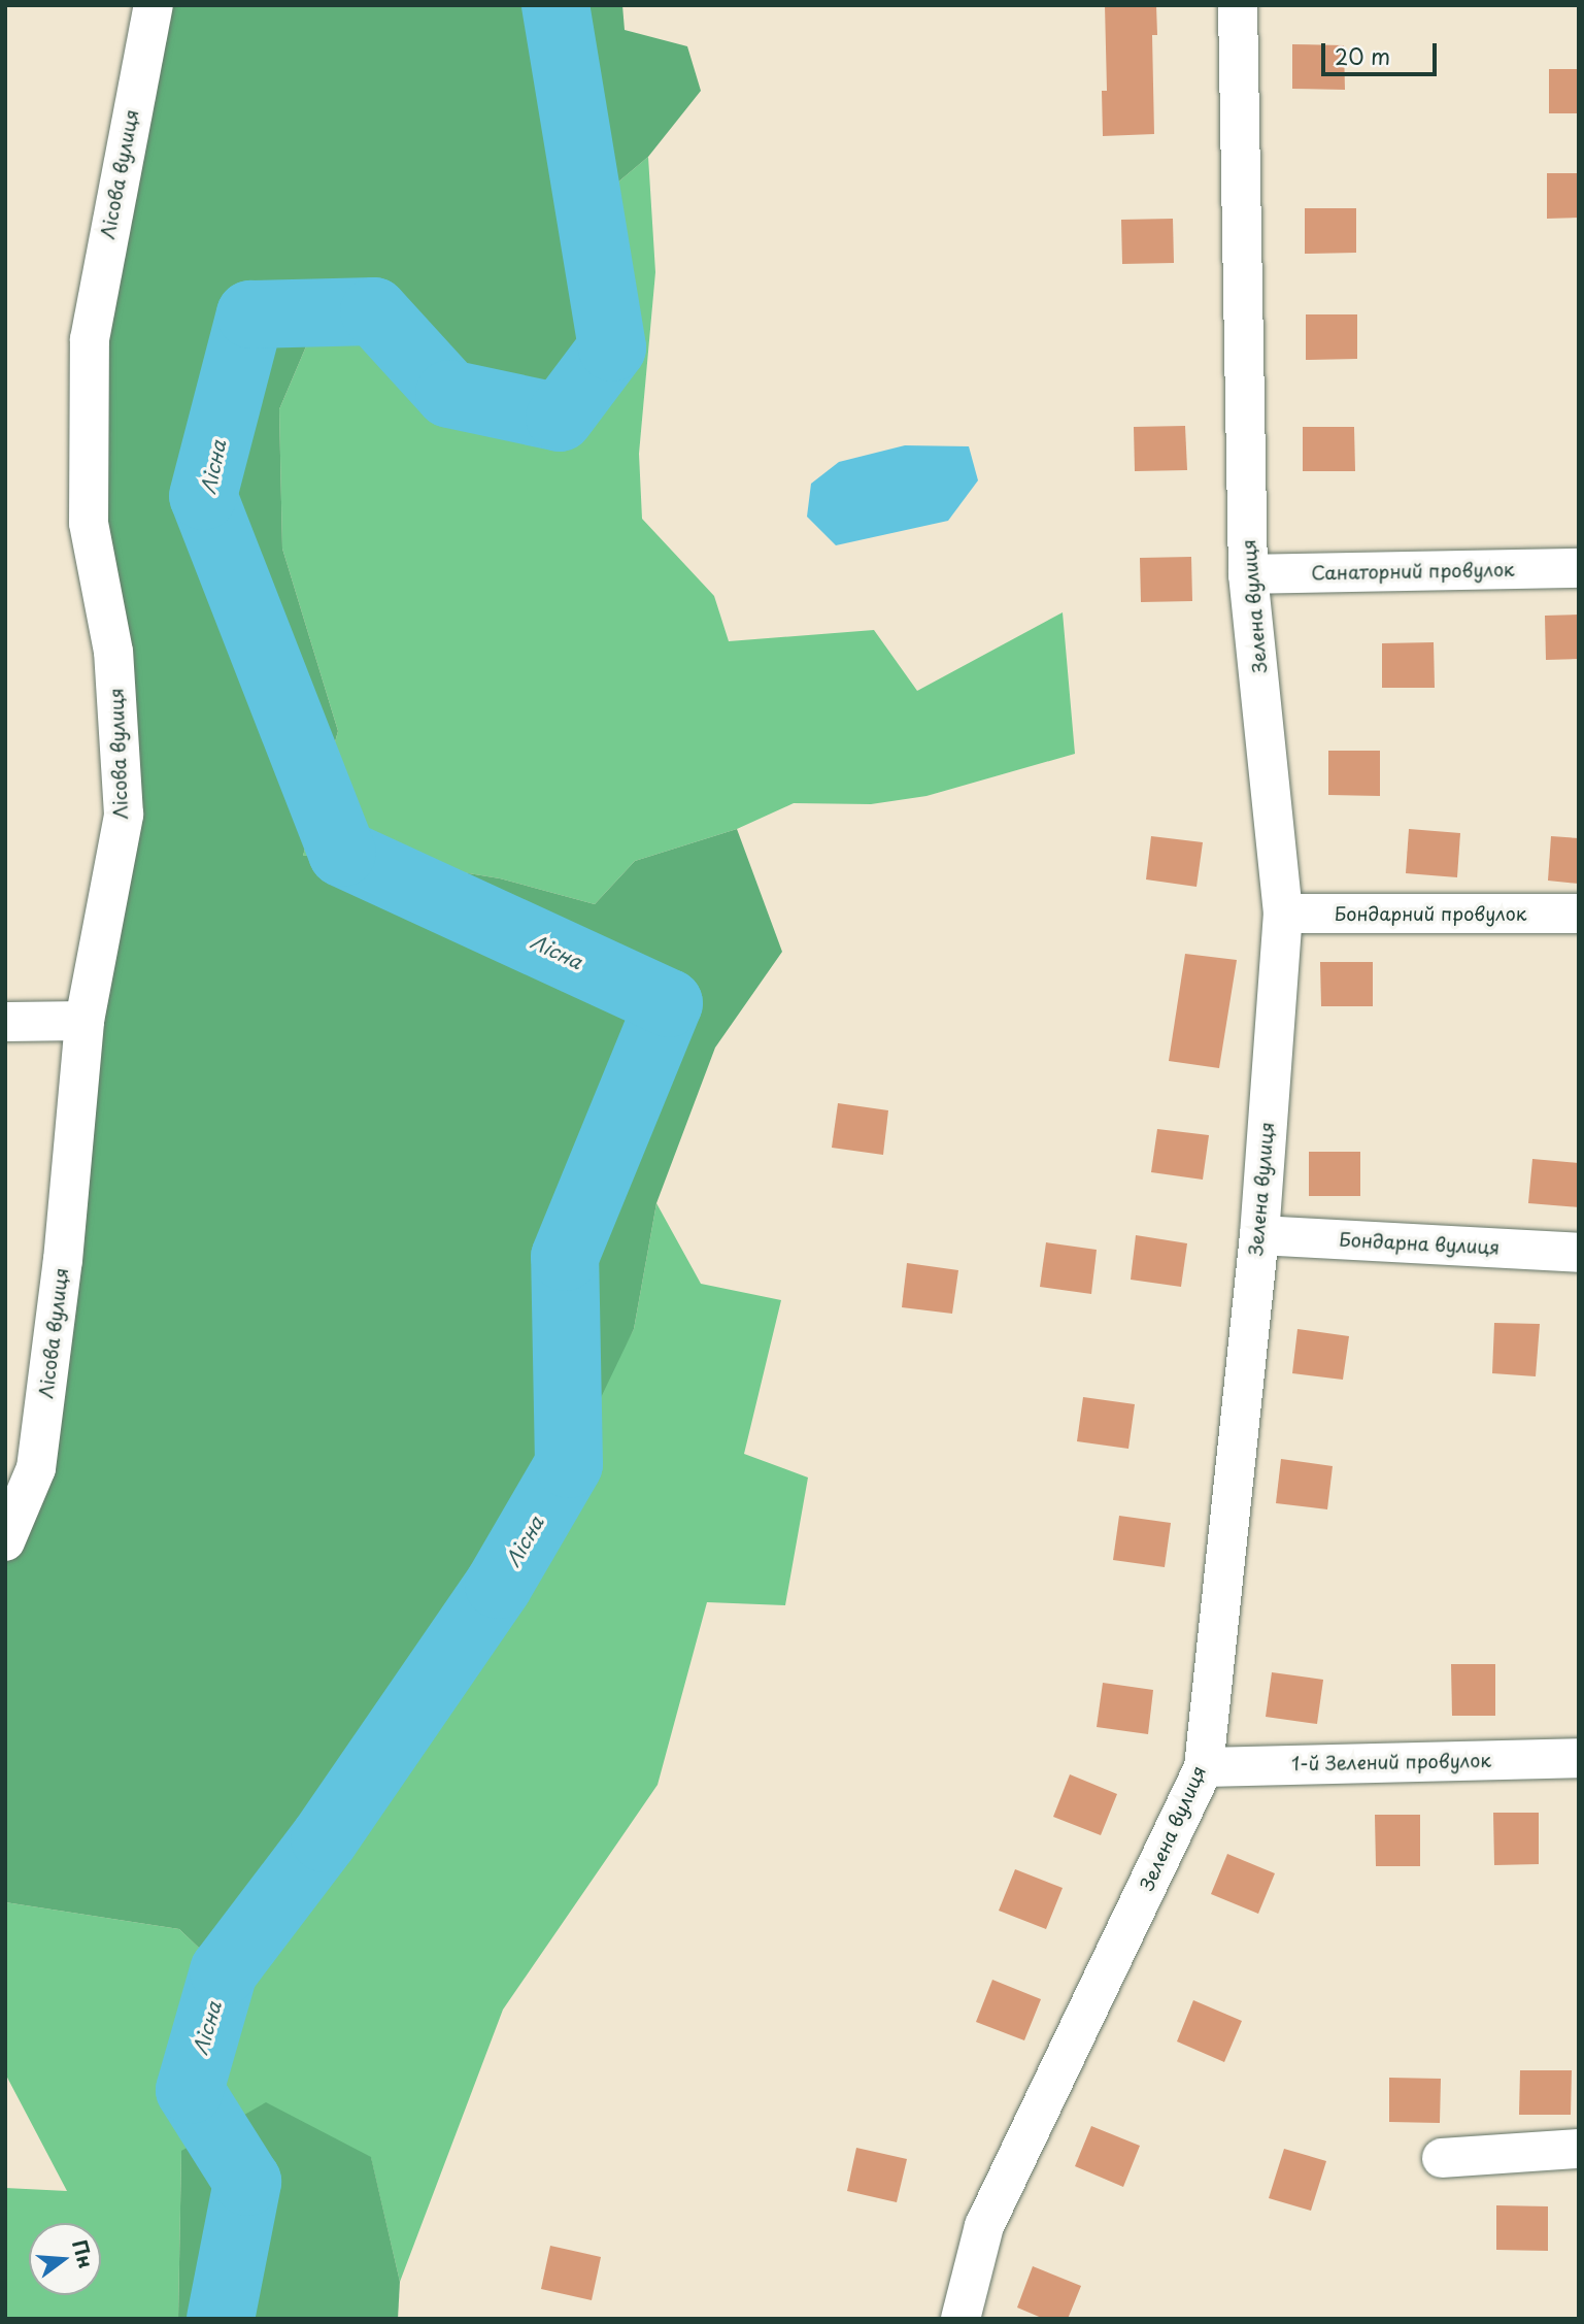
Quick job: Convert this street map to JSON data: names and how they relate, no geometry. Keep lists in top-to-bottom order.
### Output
{
  "streets": {
    "street": [
      "Лісова вулиця",
      "Санаторний провулок",
      "Зелена вулиця",
      "Бондарний провулок",
      "Бондарна вулиця",
      "1-й Зелений провулок"
    ]
  },
  "crossings": [
    ["Санаторний провулок", "Зелена вулиця"],
    ["Зелена вулиця", "Бондарний провулок"],
    ["Зелена вулиця", "Бондарна вулиця"],
    ["Зелена вулиця", "1-й Зелений провулок"]
  ],
  "water": ["Лісна"],
  "scale_bar": "20 m",
  "north": "right"
}
